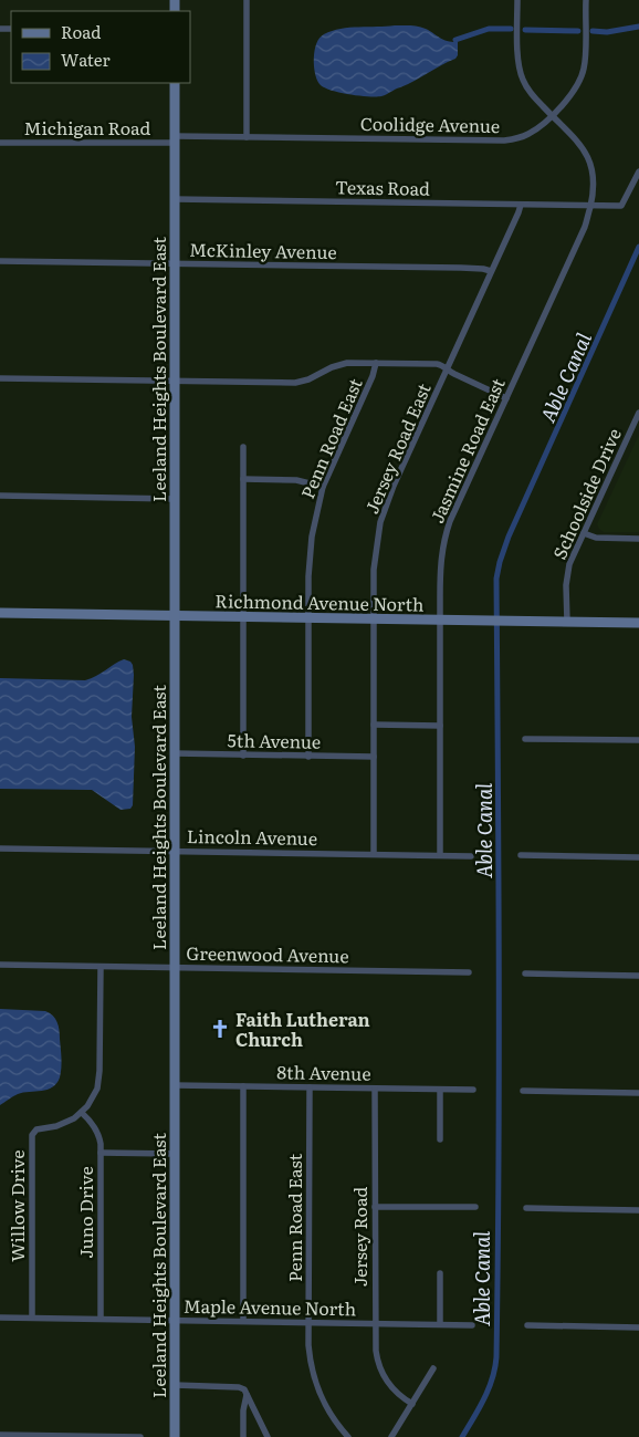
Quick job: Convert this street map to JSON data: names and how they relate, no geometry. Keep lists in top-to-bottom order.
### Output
{
  "streets": {
    "main road": ["Leeland Heights Boulevard East", "Richmond Avenue North"],
    "street": [
      "Coolidge Avenue",
      "Michigan Road",
      "Texas Road",
      "McKinley Avenue",
      "Penn Road East",
      "Jersey Road East",
      "Jasmine Road East",
      "Schoolside Drive",
      "5th Avenue",
      "Lincoln Avenue",
      "Greenwood Avenue",
      "8th Avenue",
      "Willow Drive",
      "Juno Drive",
      "Jersey Road",
      "Maple Avenue North"
    ]
  },
  "crossings": [
    ["Coolidge Avenue", "Michigan Road"],
    ["Coolidge Avenue", "Leeland Heights Boulevard East"],
    ["Coolidge Avenue", "Jasmine Road East"],
    ["Michigan Road", "Leeland Heights Boulevard East"],
    ["Texas Road", "Leeland Heights Boulevard East"],
    ["Texas Road", "Jersey Road East"],
    ["Texas Road", "Jasmine Road East"],
    ["McKinley Avenue", "Leeland Heights Boulevard East"],
    ["McKinley Avenue", "Jersey Road East"],
    ["Leeland Heights Boulevard East", "Richmond Avenue North"],
    ["Leeland Heights Boulevard East", "5th Avenue"],
    ["Leeland Heights Boulevard East", "Lincoln Avenue"],
    ["Leeland Heights Boulevard East", "Greenwood Avenue"],
    ["Leeland Heights Boulevard East", "8th Avenue"],
    ["Leeland Heights Boulevard East", "Maple Avenue North"],
    ["Penn Road East", "Richmond Avenue North"],
    ["Penn Road East", "5th Avenue"],
    ["Penn Road East", "8th Avenue"],
    ["Penn Road East", "Maple Avenue North"],
    ["Jersey Road East", "Richmond Avenue North"],
    ["Jersey Road East", "5th Avenue"],
    ["Jersey Road East", "Lincoln Avenue"],
    ["Jasmine Road East", "Richmond Avenue North"],
    ["Jasmine Road East", "Lincoln Avenue"],
    ["Schoolside Drive", "Richmond Avenue North"],
    ["8th Avenue", "Jersey Road"],
    ["Willow Drive", "Juno Drive"],
    ["Willow Drive", "Maple Avenue North"],
    ["Juno Drive", "Maple Avenue North"],
    ["Jersey Road", "Maple Avenue North"]
  ],
  "water": ["Able Canal"],
  "places": {
    "church": ["Faith Lutheran Church"]
  },
  "legend": ["Road", "Water"]
}
